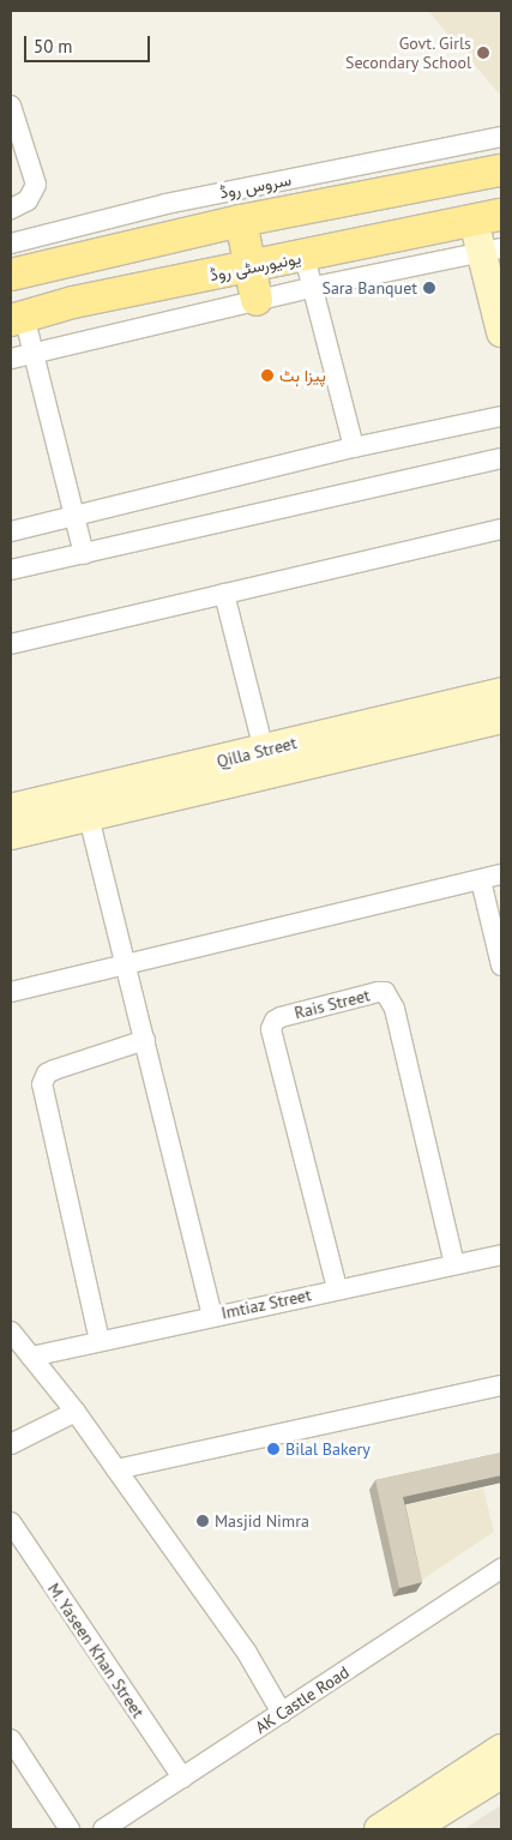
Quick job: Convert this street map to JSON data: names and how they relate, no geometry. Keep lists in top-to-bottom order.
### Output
{
  "streets": {
    "main road": ["یونیورسٹی روڈ"],
    "street": [
      "سروس روڈ",
      "Qilla Street",
      "Rais Street",
      "Imtiaz Street",
      "M. Yaseen Khan Street",
      "AK Castle Road"
    ]
  },
  "crossings": [
    ["Rais Street", "Imtiaz Street"],
    ["M. Yaseen Khan Street", "AK Castle Road"]
  ],
  "places": [
    "Govt. Girls Secondary School",
    "Sara Banquet",
    "پیزا ہٹ",
    "Bilal Bakery",
    "Masjid Nimra"
  ],
  "scale_bar": "50 m"
}
